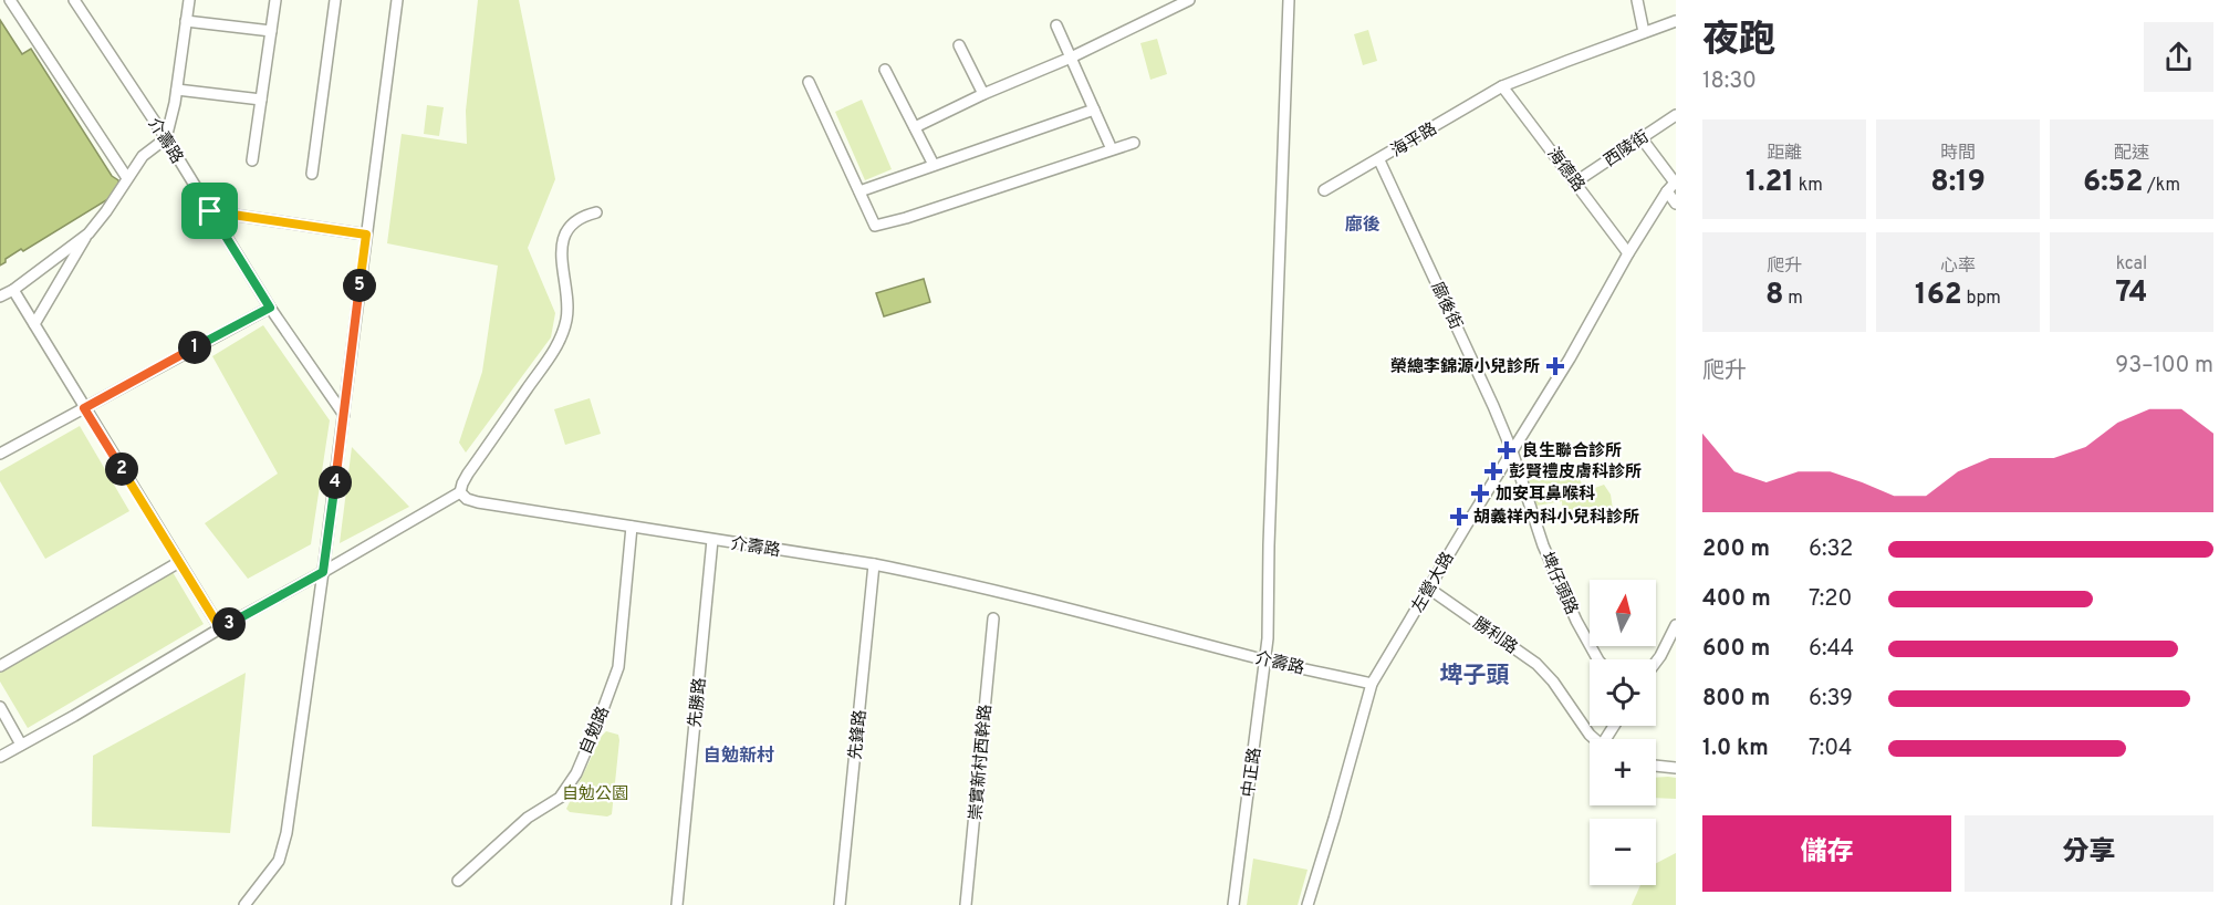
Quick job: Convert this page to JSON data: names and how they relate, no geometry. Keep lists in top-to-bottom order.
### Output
{
  "streets": {
    "street": [
      "海平路",
      "介壽路",
      "西陵街",
      "海德路",
      "廍後街",
      "左營大路",
      "埤仔頭路",
      "勝利路",
      "先勝路",
      "自勉路",
      "先鋒路",
      "崇實新村西幹路",
      "中正路"
    ]
  },
  "crossings": [
    ["海平路", "海德路"],
    ["海平路", "廍後街"],
    ["介壽路", "左營大路"],
    ["介壽路", "先勝路"],
    ["介壽路", "自勉路"],
    ["介壽路", "先鋒路"],
    ["介壽路", "中正路"],
    ["西陵街", "海德路"],
    ["海德路", "左營大路"],
    ["廍後街", "左營大路"],
    ["廍後街", "埤仔頭路"],
    ["左營大路", "埤仔頭路"],
    ["左營大路", "勝利路"]
  ],
  "districts": ["廍後", "埤子頭", "自勉新村"],
  "parks": ["自勉公園"],
  "places": {
    "health": [
      "榮總李錦源小兒診所",
      "良生聯合診所",
      "彭賢禮皮膚科診所",
      "加安耳鼻喉科",
      "胡義祥內科小兒科診所"
    ]
  },
  "north": "top",
  "page": {
    "heading": ["夜跑", "18:30"],
    "stats": [
      ["距離", "1.21 km"],
      ["時間", "8:19"],
      ["配速", "6:52 /km"],
      ["爬升", "8 m"],
      ["心率", "162 bpm"],
      ["kcal", "74"]
    ],
    "pins": [
      "5",
      "1",
      "2",
      "4",
      "3"
    ],
    "chart": ["爬升", "93–100 m"],
    "list": [
      {
        "name": "200 m",
        "note": "6:32"
      },
      {
        "name": "400 m",
        "note": "7:20"
      },
      {
        "name": "600 m",
        "note": "6:44"
      },
      {
        "name": "800 m",
        "note": "6:39"
      },
      {
        "name": "1.0 km",
        "note": "7:04"
      }
    ],
    "map_buttons": ["+", "−"],
    "buttons": ["儲存", "分享"]
  }
}
